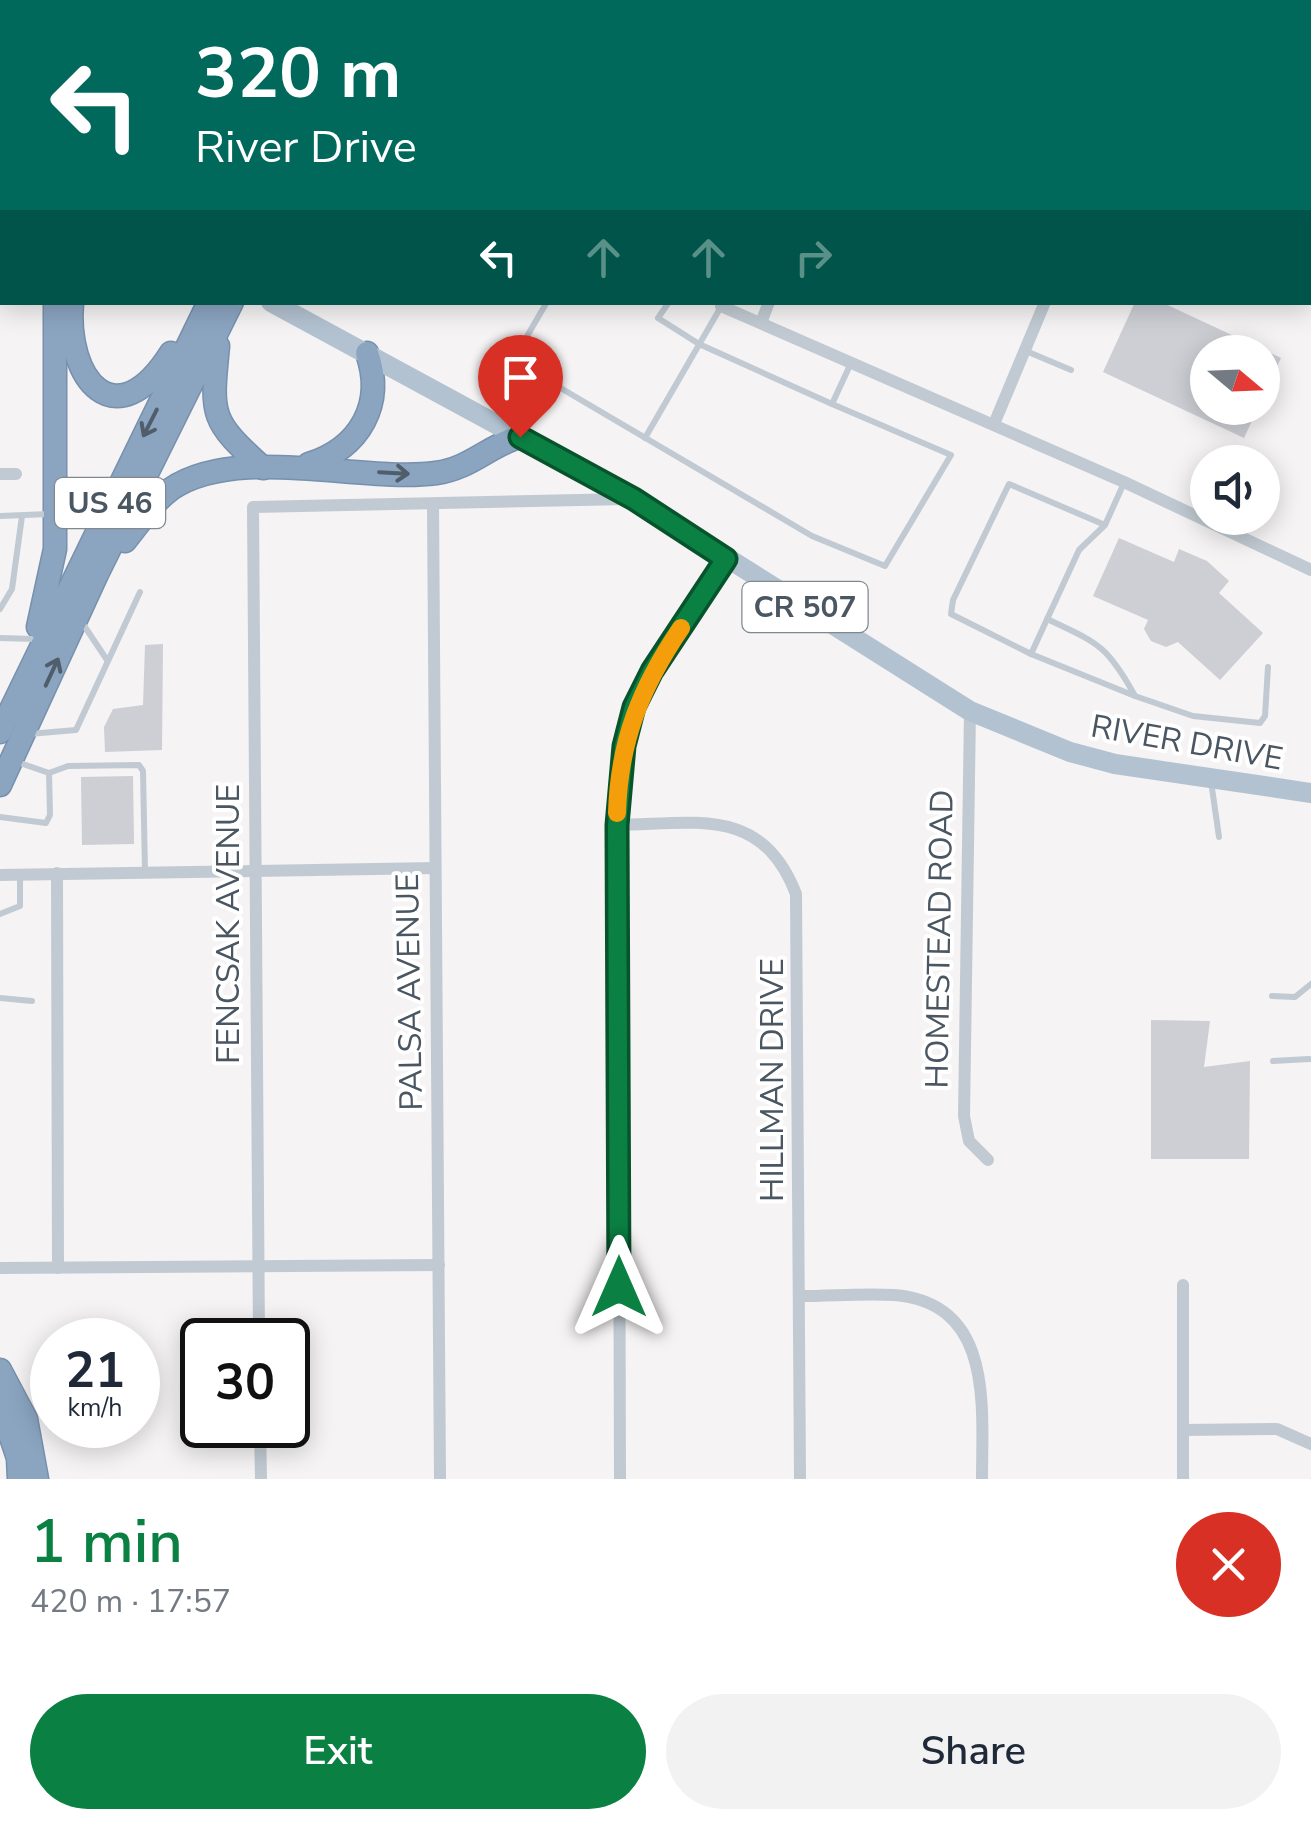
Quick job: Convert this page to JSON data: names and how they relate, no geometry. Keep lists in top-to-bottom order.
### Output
{
  "streets": {
    "highway": ["US 46"],
    "main road": ["CR 507", "RIVER DRIVE"],
    "street": [
      "FENCSAK AVENUE",
      "HOMESTEAD ROAD",
      "PALSA AVENUE",
      "HILLMAN DRIVE"
    ]
  },
  "crossings": [
    ["RIVER DRIVE", "HOMESTEAD ROAD"],
    ["FENCSAK AVENUE", "PALSA AVENUE"]
  ],
  "north": "right",
  "page": {
    "turn": ["320 m", "River Drive"],
    "speed": "21 km/h",
    "limit": "30",
    "heading": ["1 min", "420 m · 17:57"],
    "buttons": ["Exit", "Share"]
  }
}
